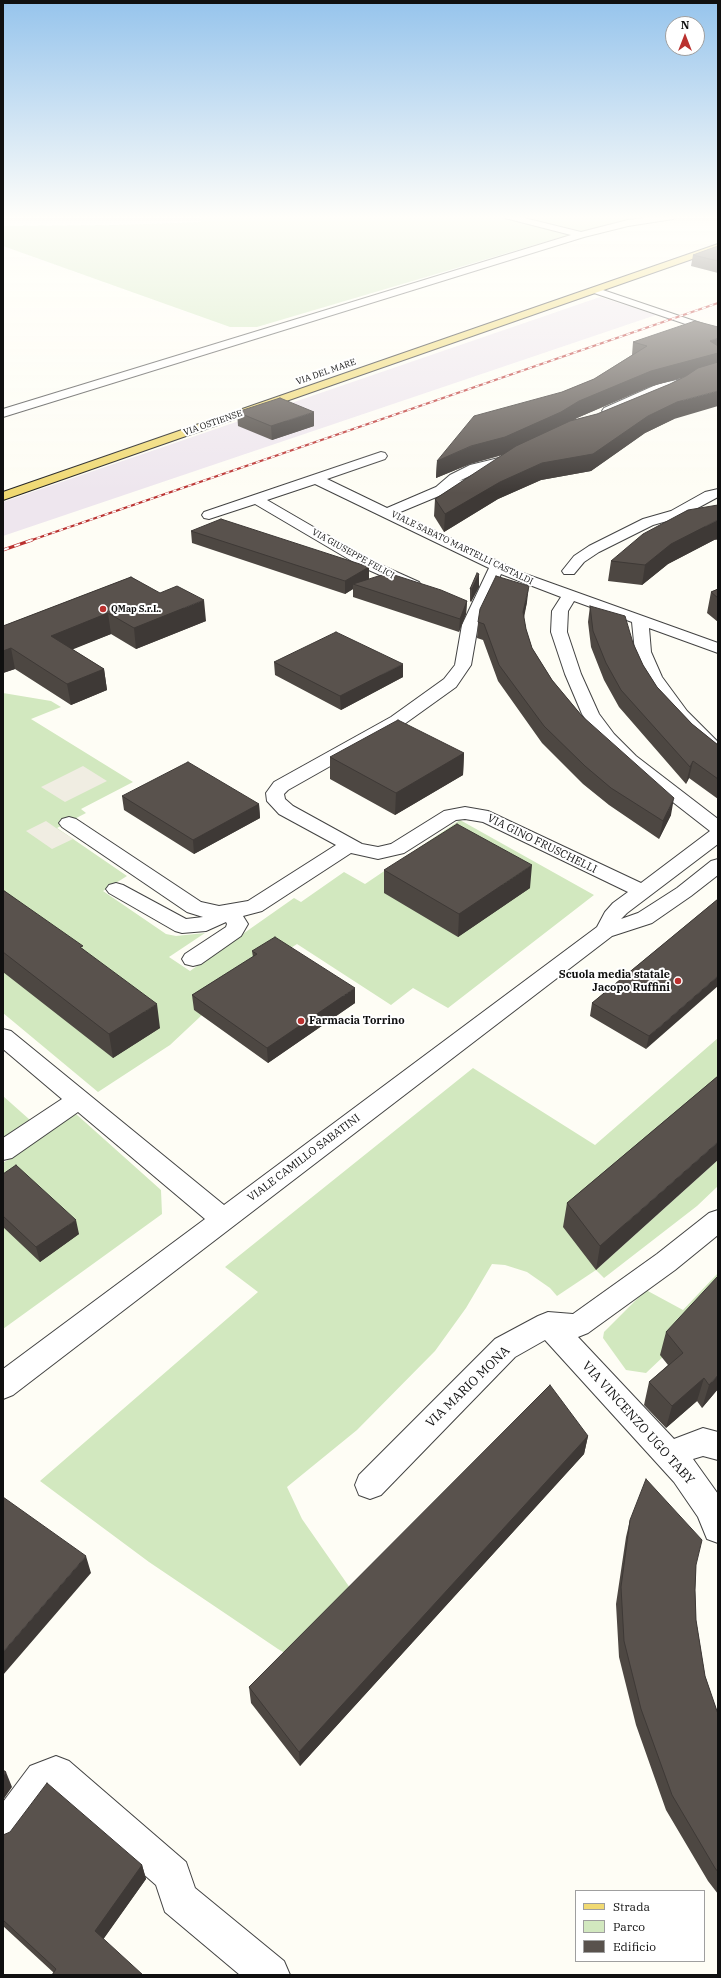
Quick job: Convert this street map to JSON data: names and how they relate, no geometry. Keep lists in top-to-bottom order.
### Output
{
  "streets": {
    "main road": ["VIA DEL MARE", "VIA OSTIENSE"],
    "street": [
      "VIALE SABATO MARTELLI CASTALDI",
      "VIA GIUSEPPE FELICI",
      "VIA GINO FRUSCHELLI",
      "VIALE CAMILLO SABATINI",
      "VIA MARIO MONA",
      "VIA VINCENZO UGO TABY"
    ]
  },
  "crossings": [
    ["VIALE SABATO MARTELLI CASTALDI", "VIA GINO FRUSCHELLI"],
    ["VIA GINO FRUSCHELLI", "VIALE CAMILLO SABATINI"],
    ["VIA MARIO MONA", "VIA VINCENZO UGO TABY"]
  ],
  "places": ["QMap S.r.L.", "Scuola media statale Jacopo Ruffini", "Farmacia Torrino"],
  "legend": ["Strada", "Parco", "Edificio"],
  "north": "top"
}
